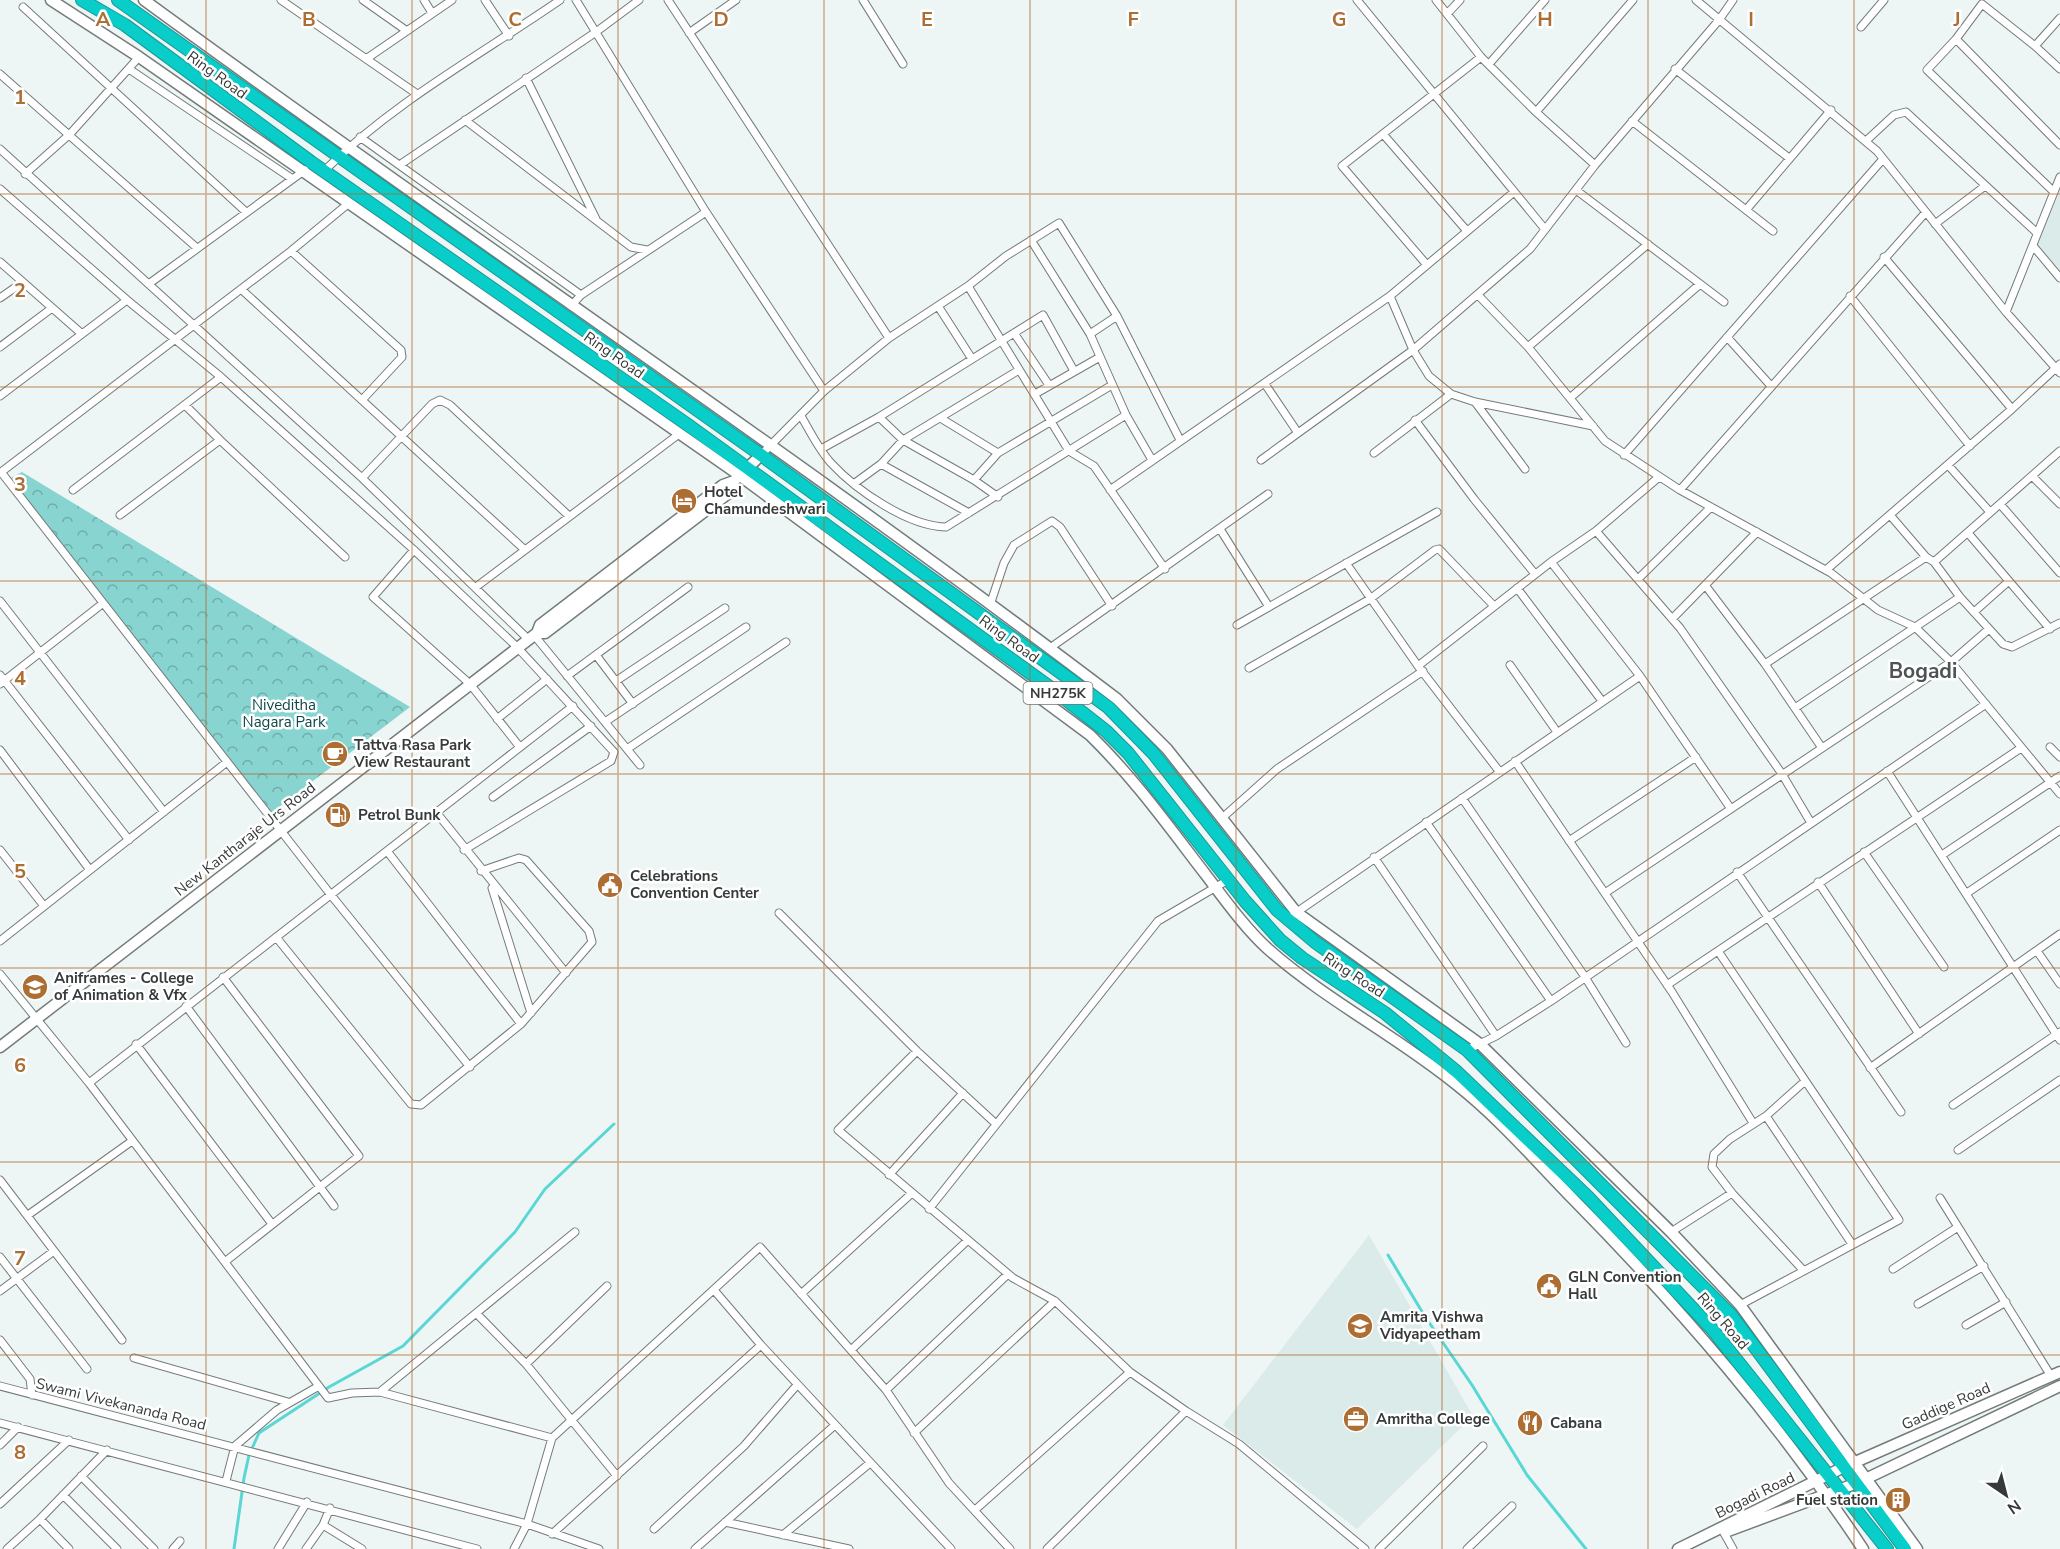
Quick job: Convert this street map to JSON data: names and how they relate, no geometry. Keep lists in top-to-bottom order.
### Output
{
  "streets": {
    "highway": ["Ring Road", "NH275K"],
    "street": [
      "New Kantharaje Urs Road",
      "Swami Vivekananda Road",
      "Gaddige Road",
      "Bogadi Road"
    ]
  },
  "crossings": [
    ["Ring Road", "New Kantharaje Urs Road"],
    ["Ring Road", "Gaddige Road"],
    ["Ring Road", "Bogadi Road"],
    ["Gaddige Road", "Bogadi Road"]
  ],
  "districts": ["Bogadi"],
  "parks": ["Niveditha Nagara Park"],
  "places": {
    "hotel": ["Hotel Chamundeshwari"],
    "cafe": ["Tattva Rasa Park View Restaurant"],
    "fuel station": ["Petrol Bunk"],
    "public building": ["Celebrations Convention Center", "GLN Convention Hall"],
    "school or university": ["Aniframes - College of Animation & Vfx", "Amrita Vishwa Vidyapeetham"],
    "office": ["Amritha College"],
    "restaurant": ["Cabana"],
    "building": ["Fuel station"]
  },
  "north": "bottom right",
  "grid": {
    "columns": [
      "A",
      "B",
      "C",
      "D",
      "E",
      "F",
      "G",
      "H",
      "I",
      "J"
    ],
    "rows": [
      "1",
      "2",
      "3",
      "4",
      "5",
      "6",
      "7",
      "8"
    ]
  }
}
